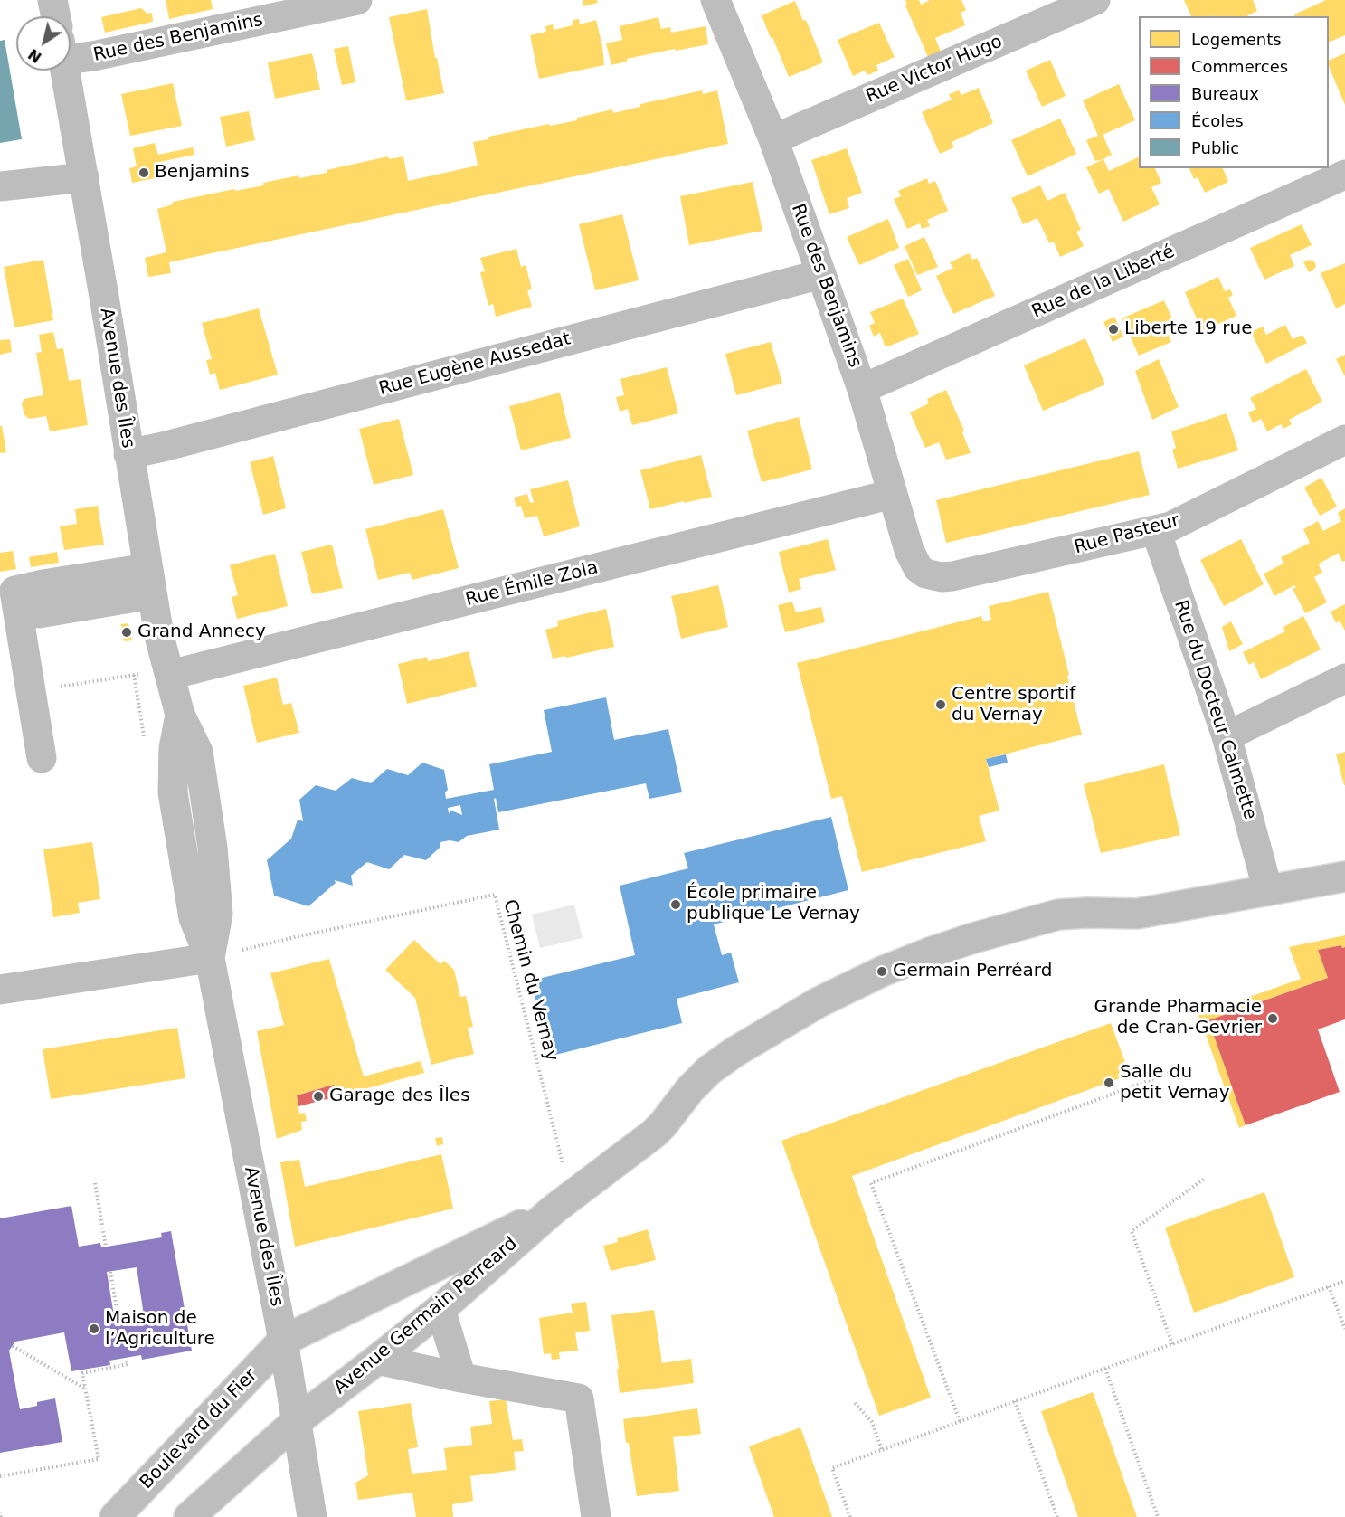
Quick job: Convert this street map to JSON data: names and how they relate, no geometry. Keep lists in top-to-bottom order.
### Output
{
  "streets": {
    "street": [
      "Rue des Benjamins",
      "Rue Victor Hugo",
      "Rue de la Liberté",
      "Rue Eugène Aussedat",
      "Avenue des Îles",
      "Rue Pasteur",
      "Rue Émile Zola",
      "Rue du Docteur Calmette",
      "Avenue Germain Perreard",
      "Boulevard du Fier"
    ],
    "path": ["Chemin du Vernay"]
  },
  "crossings": [
    ["Rue des Benjamins", "Rue Victor Hugo"],
    ["Rue des Benjamins", "Rue de la Liberté"],
    ["Rue des Benjamins", "Rue Eugène Aussedat"],
    ["Rue des Benjamins", "Rue Pasteur"],
    ["Rue des Benjamins", "Rue Émile Zola"],
    ["Rue Eugène Aussedat", "Avenue des Îles"],
    ["Avenue des Îles", "Rue Émile Zola"],
    ["Avenue des Îles", "Chemin du Vernay"],
    ["Avenue des Îles", "Avenue Germain Perreard"],
    ["Avenue des Îles", "Boulevard du Fier"],
    ["Rue Pasteur", "Rue du Docteur Calmette"],
    ["Rue du Docteur Calmette", "Avenue Germain Perreard"],
    ["Chemin du Vernay", "Avenue Germain Perreard"],
    ["Avenue Germain Perreard", "Boulevard du Fier"]
  ],
  "places": [
    "Benjamins",
    "Liberte 19 rue",
    "Grand Annecy",
    "Centre sportif du Vernay",
    "École primaire publique Le Vernay",
    "Germain Perréard",
    "Grande Pharmacie de Cran-Gevrier",
    "Salle du petit Vernay",
    "Garage des Îles",
    "Maison de l’Agriculture"
  ],
  "legend": [
    "Logements",
    "Commerces",
    "Bureaux",
    "Écoles",
    "Public"
  ],
  "north": "bottom left"
}
